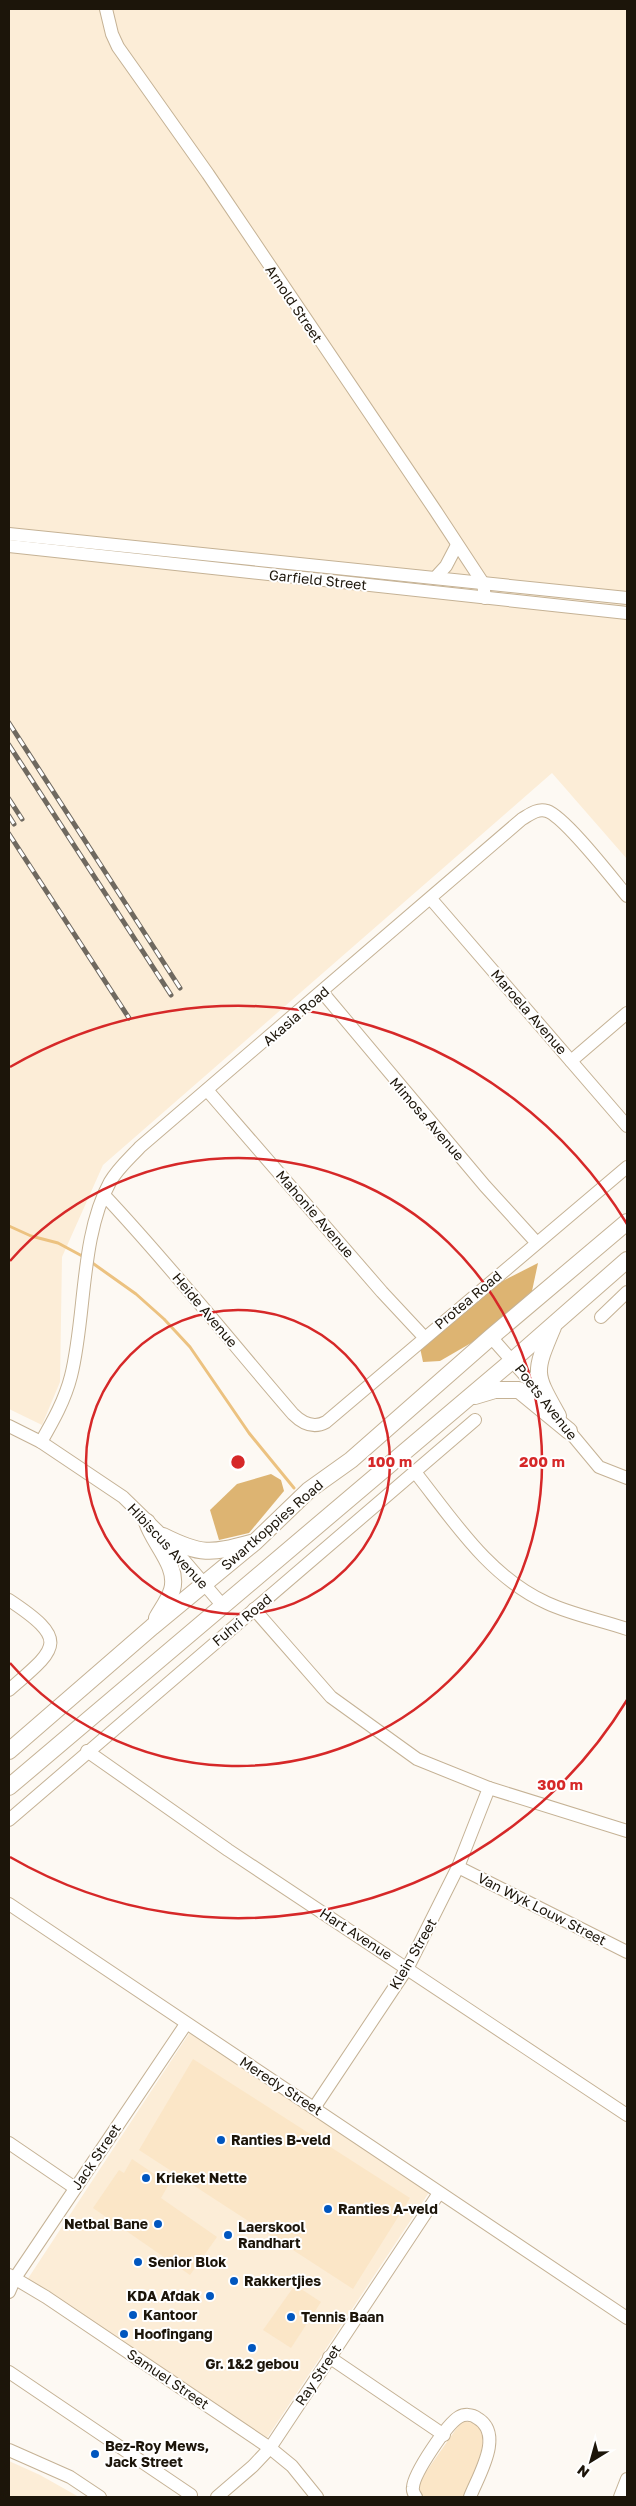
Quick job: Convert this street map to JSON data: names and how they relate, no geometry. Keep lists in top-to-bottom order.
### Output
{
  "streets": {
    "main road": ["Swartkoppies Road"],
    "street": [
      "Arnold Street",
      "Garfield Street",
      "Maroela Avenue",
      "Akasia Road",
      "Mimosa Avenue",
      "Mahonie Avenue",
      "Protea Road",
      "Heide Avenue",
      "Poets Avenue",
      "Hibiscus Avenue",
      "Fuhri Road",
      "Van Wyk Louw Street",
      "Hart Avenue",
      "Klein Street",
      "Meredy Street",
      "Jack Street",
      "Ray Street",
      "Samuel Street"
    ]
  },
  "crossings": [
    ["Arnold Street", "Garfield Street"],
    ["Maroela Avenue", "Akasia Road"],
    ["Akasia Road", "Mimosa Avenue"],
    ["Akasia Road", "Mahonie Avenue"],
    ["Akasia Road", "Heide Avenue"],
    ["Akasia Road", "Hibiscus Avenue"],
    ["Mimosa Avenue", "Protea Road"],
    ["Mahonie Avenue", "Protea Road"],
    ["Protea Road", "Heide Avenue"],
    ["Poets Avenue", "Swartkoppies Road"],
    ["Swartkoppies Road", "Hibiscus Avenue"],
    ["Fuhri Road", "Hart Avenue"],
    ["Van Wyk Louw Street", "Klein Street"],
    ["Hart Avenue", "Klein Street"],
    ["Klein Street", "Meredy Street"],
    ["Meredy Street", "Jack Street"],
    ["Meredy Street", "Ray Street"],
    ["Jack Street", "Samuel Street"],
    ["Ray Street", "Samuel Street"]
  ],
  "places": [
    "Ranties B-veld",
    "Krieket Nette",
    "Ranties A-veld",
    "Netbal Bane",
    "Laerskool Randhart",
    "Senior Blok",
    "Rakkertjies",
    "KDA Afdak",
    "Kantoor",
    "Tennis Baan",
    "Hoofingang",
    "Gr. 1&2 gebou",
    "Bez-Roy Mews, Jack Street"
  ],
  "north": "bottom left",
  "rings": ["100 m", "200 m", "300 m"]
}
